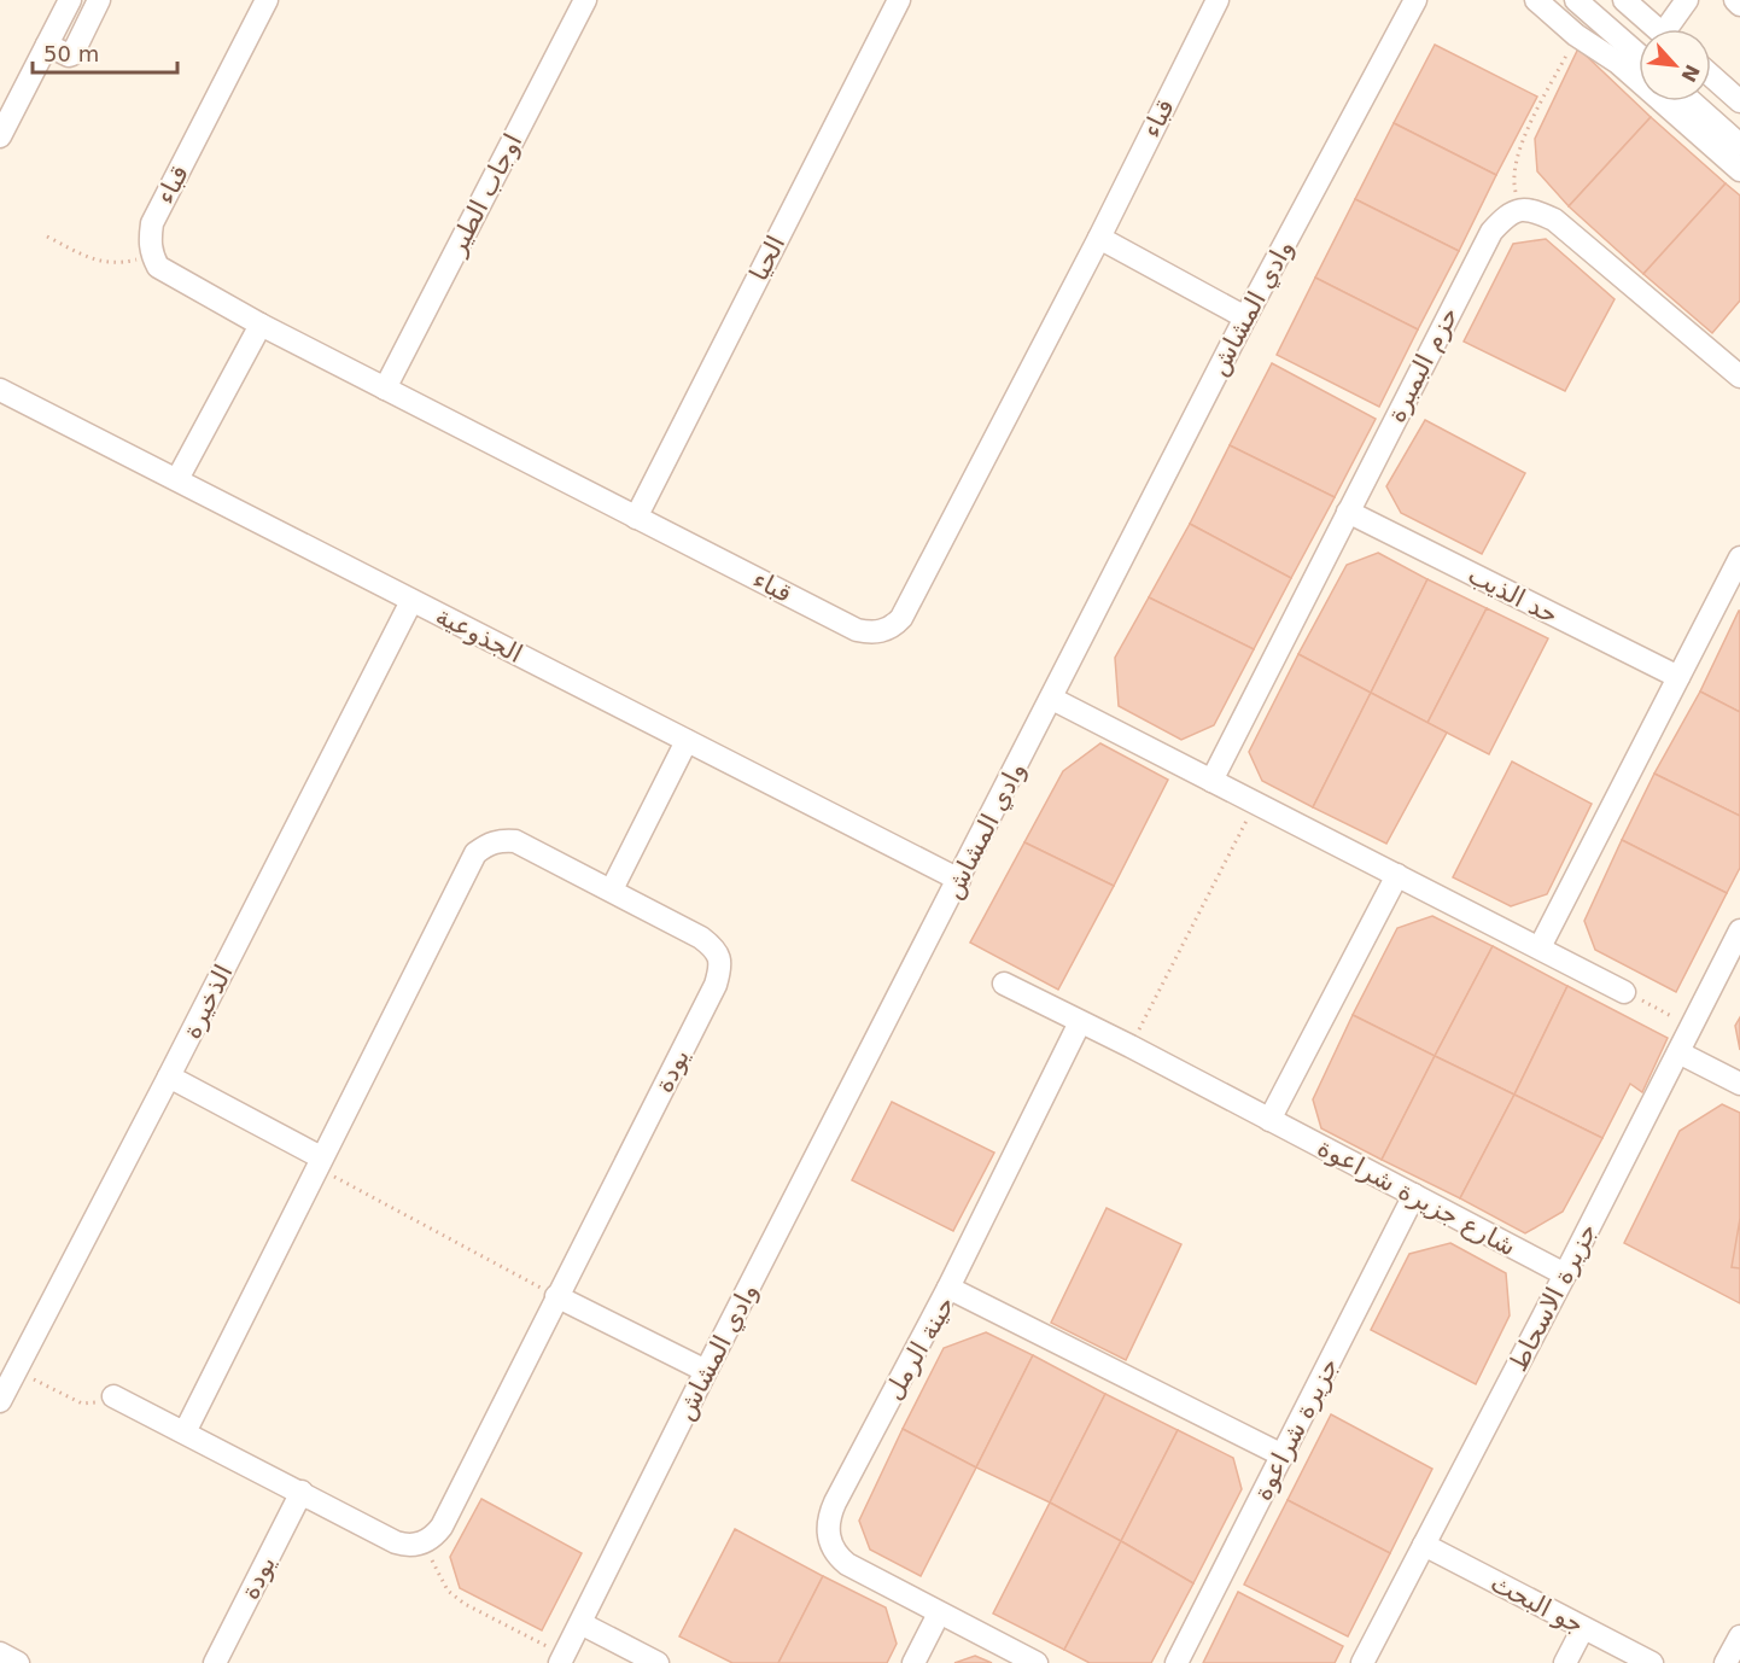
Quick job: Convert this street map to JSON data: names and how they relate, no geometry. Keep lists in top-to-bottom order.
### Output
{
  "streets": {
    "street": [
      "قباء",
      "اوجاب الطير",
      "الحيا",
      "وادي المشاش",
      "حزم البمبرة",
      "حد الذيب",
      "الجذوعية",
      "الذخيرة",
      "يودة",
      "شارع جزيرة شراعوة",
      "جزيرة الاسحاط",
      "حينة الرمل",
      "جزيرة شراعوة",
      "جو البحث"
    ]
  },
  "crossings": [
    ["قباء", "اوجاب الطير"],
    ["قباء", "الحيا"],
    ["وادي المشاش", "الجذوعية"],
    ["حزم البمبرة", "حد الذيب"],
    ["الجذوعية", "الذخيرة"],
    ["شارع جزيرة شراعوة", "جزيرة الاسحاط"],
    ["شارع جزيرة شراعوة", "جزيرة شراعوة"],
    ["جزيرة الاسحاط", "جو البحث"],
    ["حينة الرمل", "جزيرة شراعوة"]
  ],
  "scale_bar": "50 m",
  "north": "bottom right"
}
